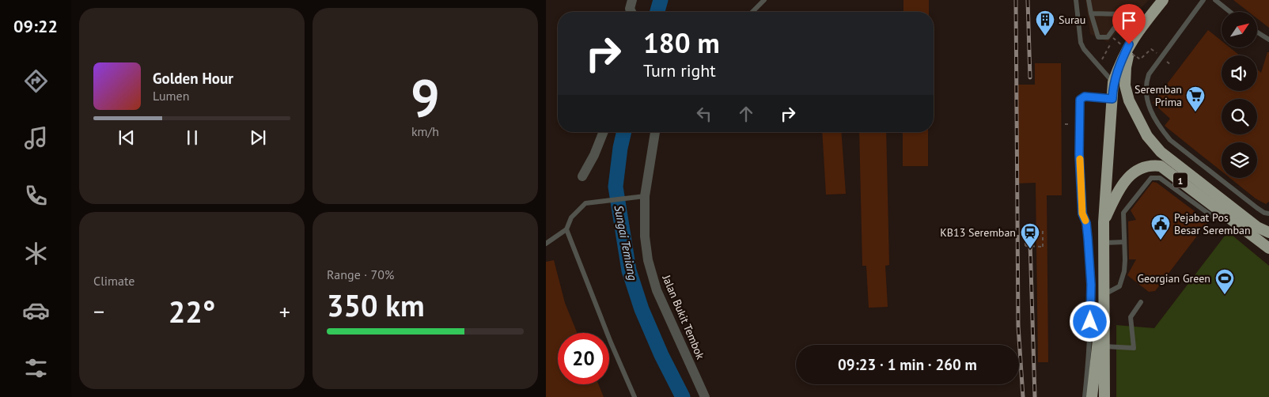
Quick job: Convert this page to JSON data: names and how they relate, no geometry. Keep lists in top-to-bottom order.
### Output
{
  "streets": {
    "highway": ["1"],
    "street": ["Jalan Bukit Tembok"]
  },
  "water": ["Sungai Temiang"],
  "places": {
    "building": ["Surau"],
    "supermarket": ["Seremban Prima"],
    "public building": ["Pejabat Pos Besar Seremban"],
    "station": ["KB13 Seremban"],
    "sports": ["Georgian Green"]
  },
  "north": "top right",
  "page": {
    "tabs": "09:22",
    "tile": [
      ["9", "km/h"],
      "Climate",
      ["Range · 70%", "350 km"]
    ],
    "turn": ["180 m", "Turn right"],
    "song": ["Golden Hour", "Lumen"],
    "heat": ["−", "22°", "+"],
    "limit": "20",
    "trip": "09:23 · 1 min · 260 m"
  }
}
